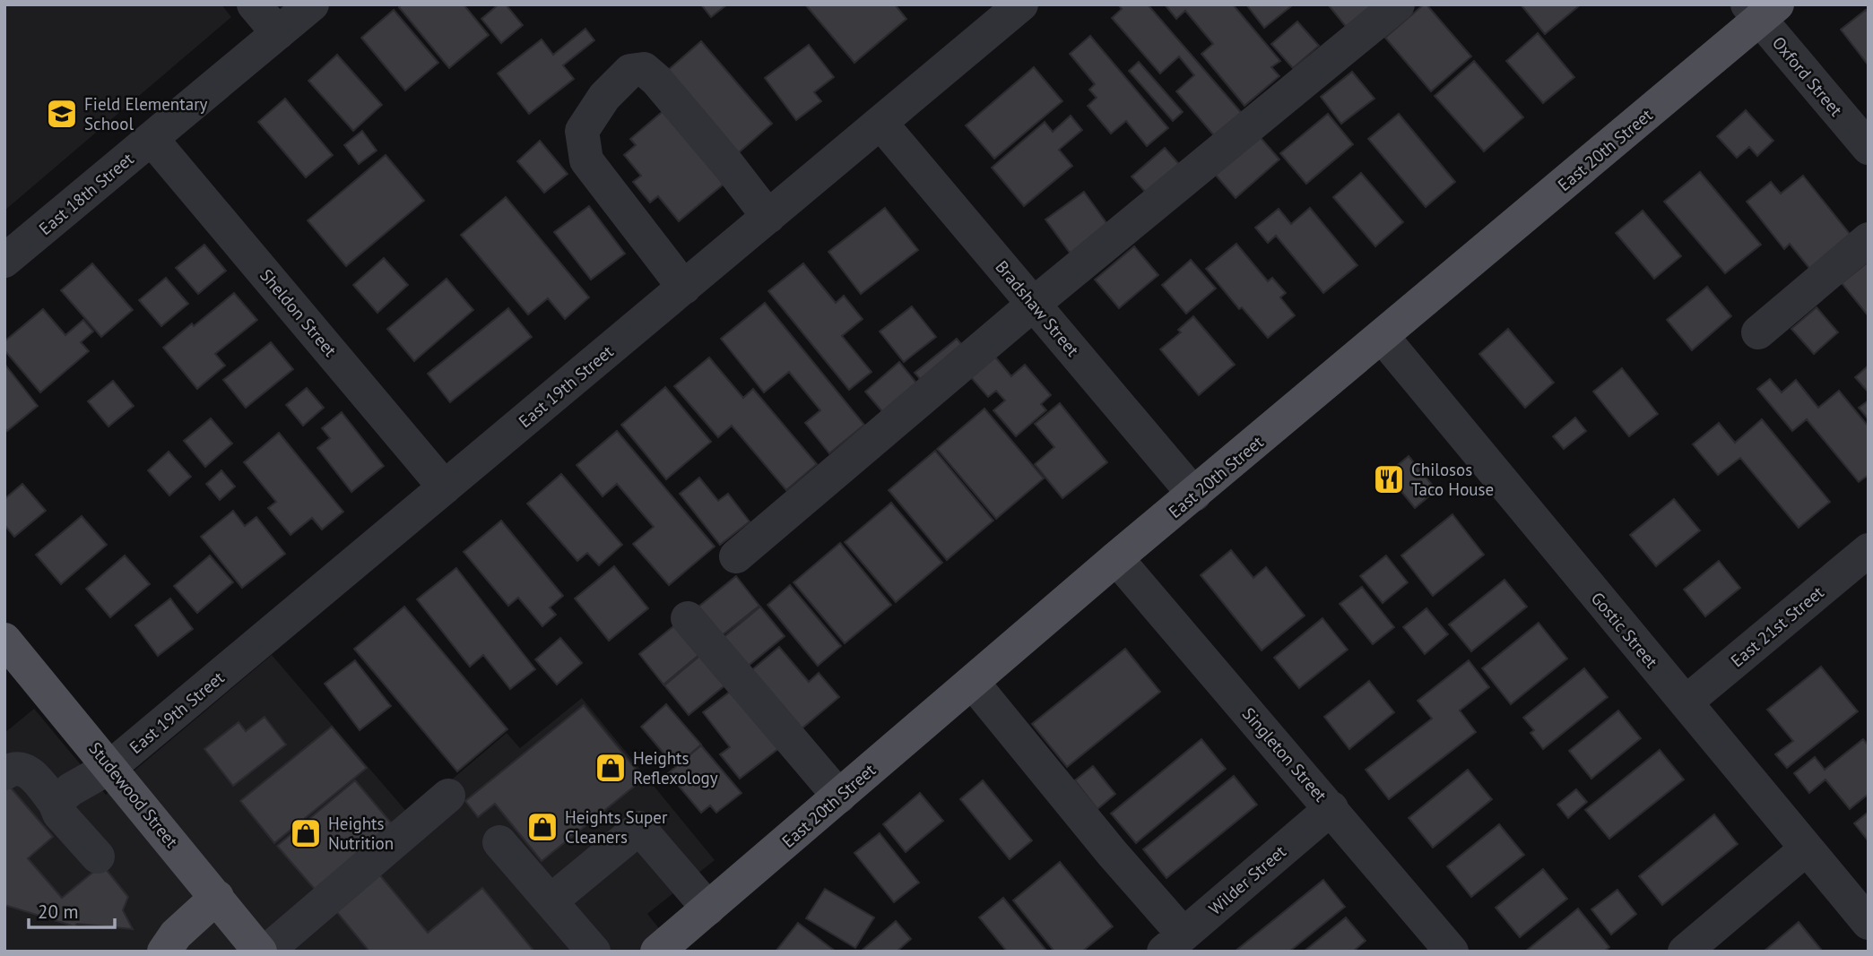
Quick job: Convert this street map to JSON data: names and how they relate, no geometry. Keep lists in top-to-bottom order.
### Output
{
  "streets": {
    "main road": ["East 20th Street", "Studewood Street"],
    "street": [
      "Oxford Street",
      "East 18th Street",
      "Bradshaw Street",
      "Sheldon Street",
      "East 19th Street",
      "East 21st Street",
      "Gostic Street",
      "Singleton Street",
      "Wilder Street"
    ]
  },
  "crossings": [
    ["Oxford Street", "East 20th Street"],
    ["East 20th Street", "Bradshaw Street"],
    ["East 20th Street", "Gostic Street"],
    ["East 20th Street", "Singleton Street"],
    ["East 18th Street", "Sheldon Street"],
    ["Bradshaw Street", "East 19th Street"],
    ["Sheldon Street", "East 19th Street"],
    ["East 19th Street", "Studewood Street"],
    ["East 21st Street", "Gostic Street"],
    ["Singleton Street", "Wilder Street"]
  ],
  "places": {
    "school or university": ["Field Elementary School"],
    "restaurant": ["Chilosos Taco House"],
    "shop": ["Heights Reflexology", "Heights Super Cleaners", "Heights Nutrition"]
  },
  "scale_bar": "20 m"
}
